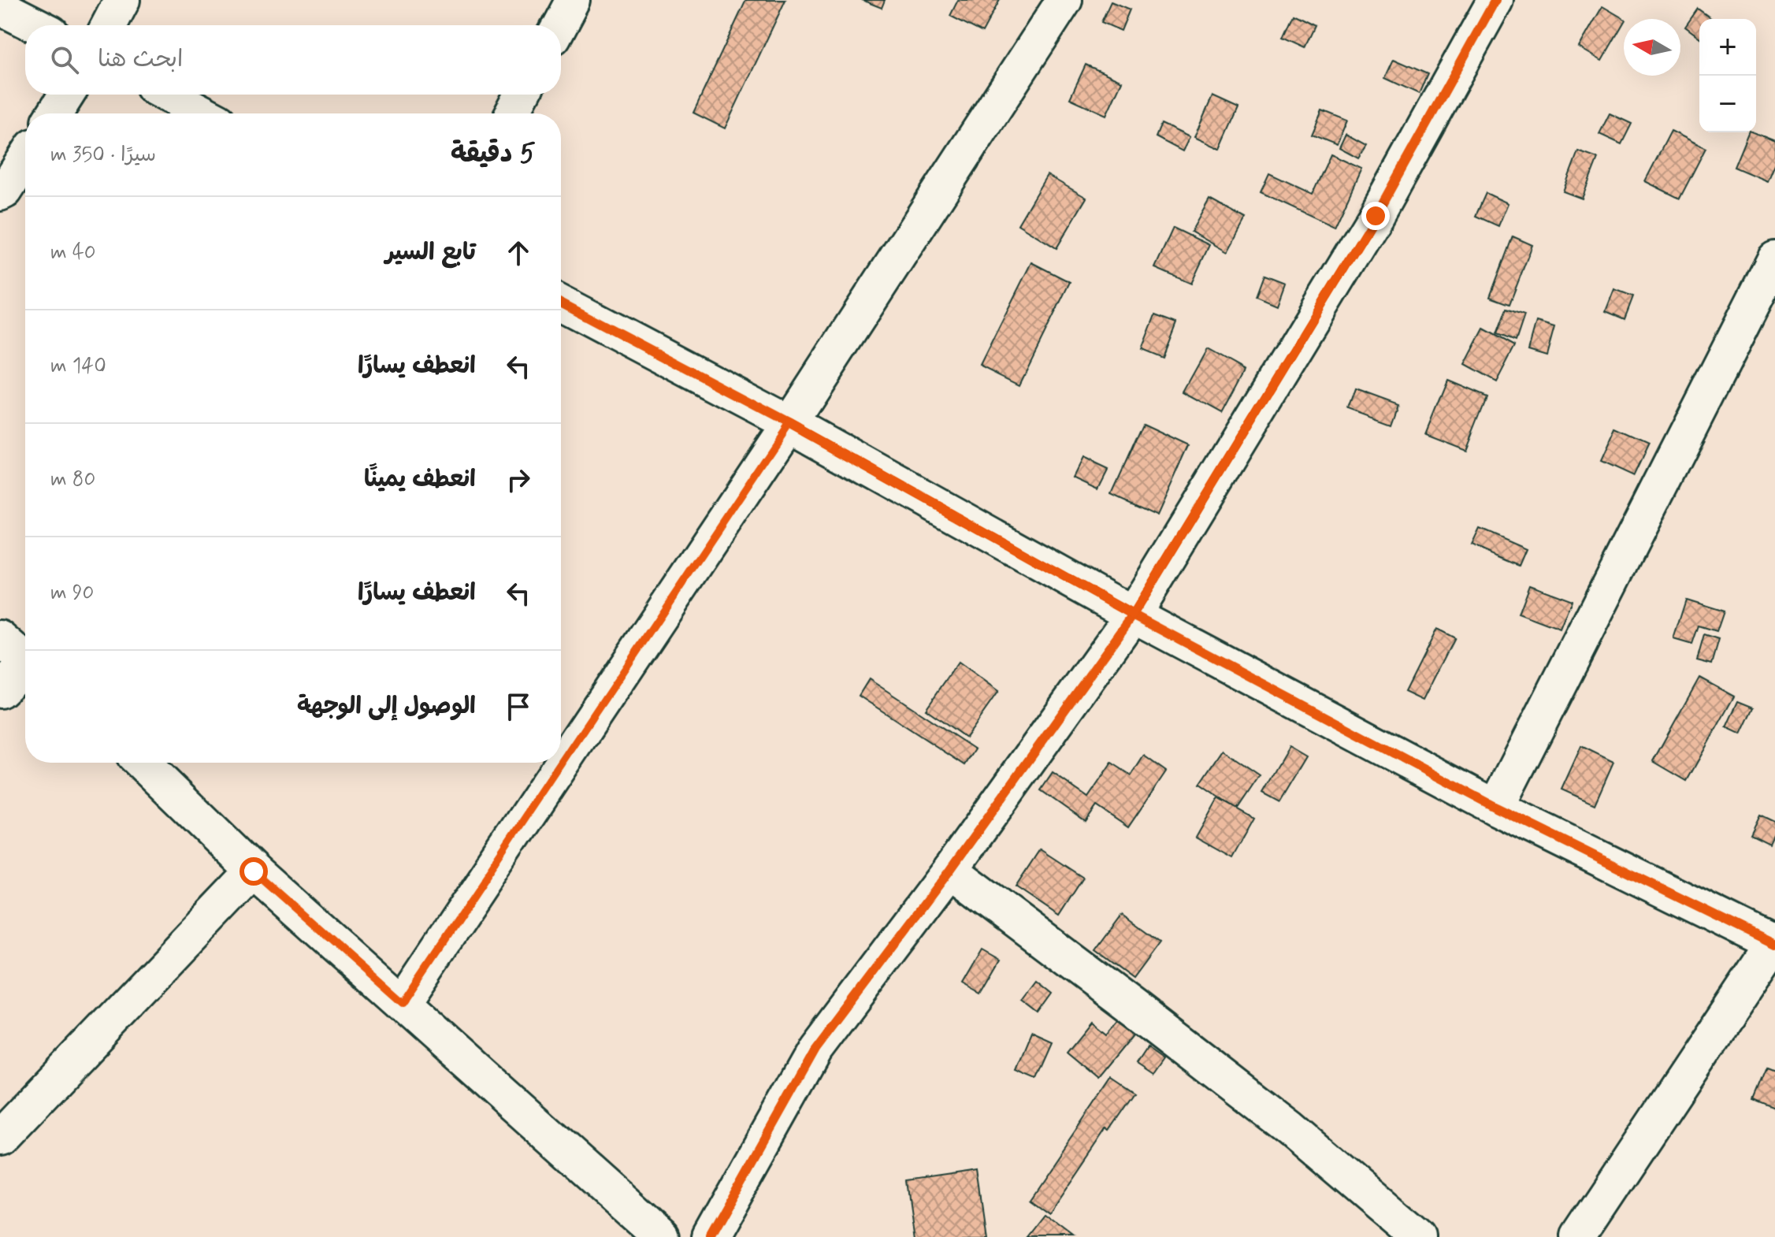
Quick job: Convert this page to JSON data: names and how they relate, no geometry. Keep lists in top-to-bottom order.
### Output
{
  "north": "left",
  "page": {
    "map_buttons": ["+", "−"],
    "search": "ابحث هنا",
    "heading": ["5 دقيقة", "سيرًا · 350 m"],
    "list": [
      ["تابع السير", "40 m"],
      ["انعطف يسارًا", "140 m"],
      ["انعطف يمينًا", "80 m"],
      ["انعطف يسارًا", "90 m"],
      "الوصول إلى الوجهة"
    ]
  }
}
